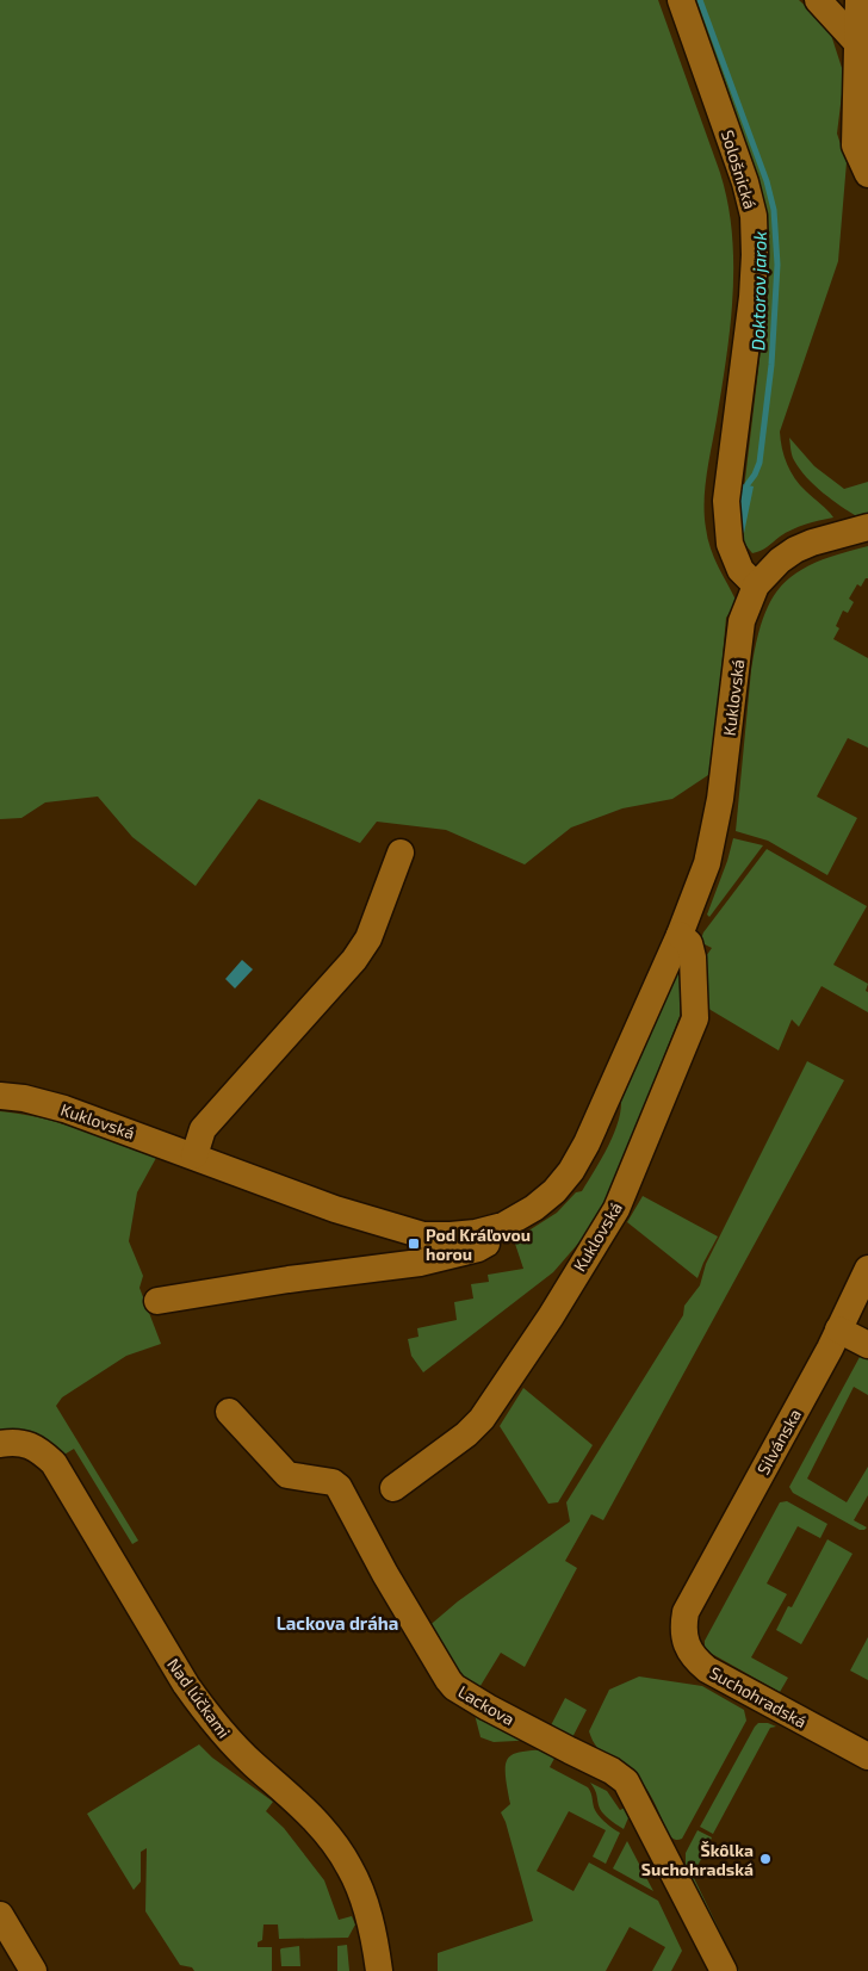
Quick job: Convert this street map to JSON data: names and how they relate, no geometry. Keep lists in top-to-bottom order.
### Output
{
  "streets": {
    "street": [
      "Sološnická",
      "Kuklovská",
      "Silvánska",
      "Suchohradská",
      "Nad lúčkami",
      "Lackova"
    ]
  },
  "crossings": [
    ["Sološnická", "Kuklovská"],
    ["Silvánska", "Suchohradská"]
  ],
  "districts": ["Lackova dráha"],
  "water": ["Doktorov jarok"],
  "places": {
    "transit": ["Pod Kráľovou horou"],
    "other": ["Škôlka Suchohradská"]
  }
}
